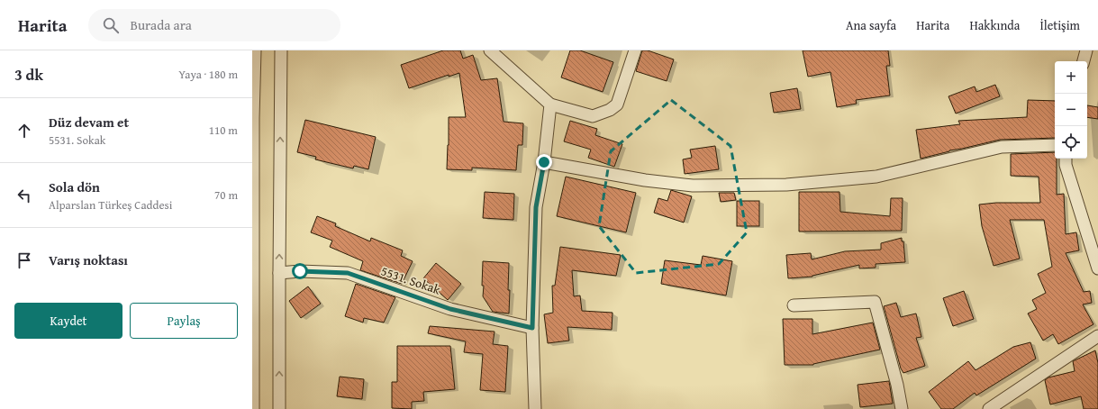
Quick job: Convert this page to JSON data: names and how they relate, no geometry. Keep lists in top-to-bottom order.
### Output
{
  "streets": {
    "street": ["5531. Sokak"]
  },
  "page": {
    "header": "Harita",
    "search": "Burada ara",
    "nav": [
      "Ana sayfa",
      "Harita",
      "Hakkında",
      "İletişim"
    ],
    "heading": ["3 dk", "Yaya · 180 m"],
    "map_buttons": ["+", "−"],
    "list": [
      ["Düz devam et", "5531. Sokak", "110 m"],
      ["Sola dön", "Alparslan Türkeş Caddesi", "70 m"],
      "Varış noktası"
    ],
    "buttons": ["Kaydet", "Paylaş"]
  }
}
